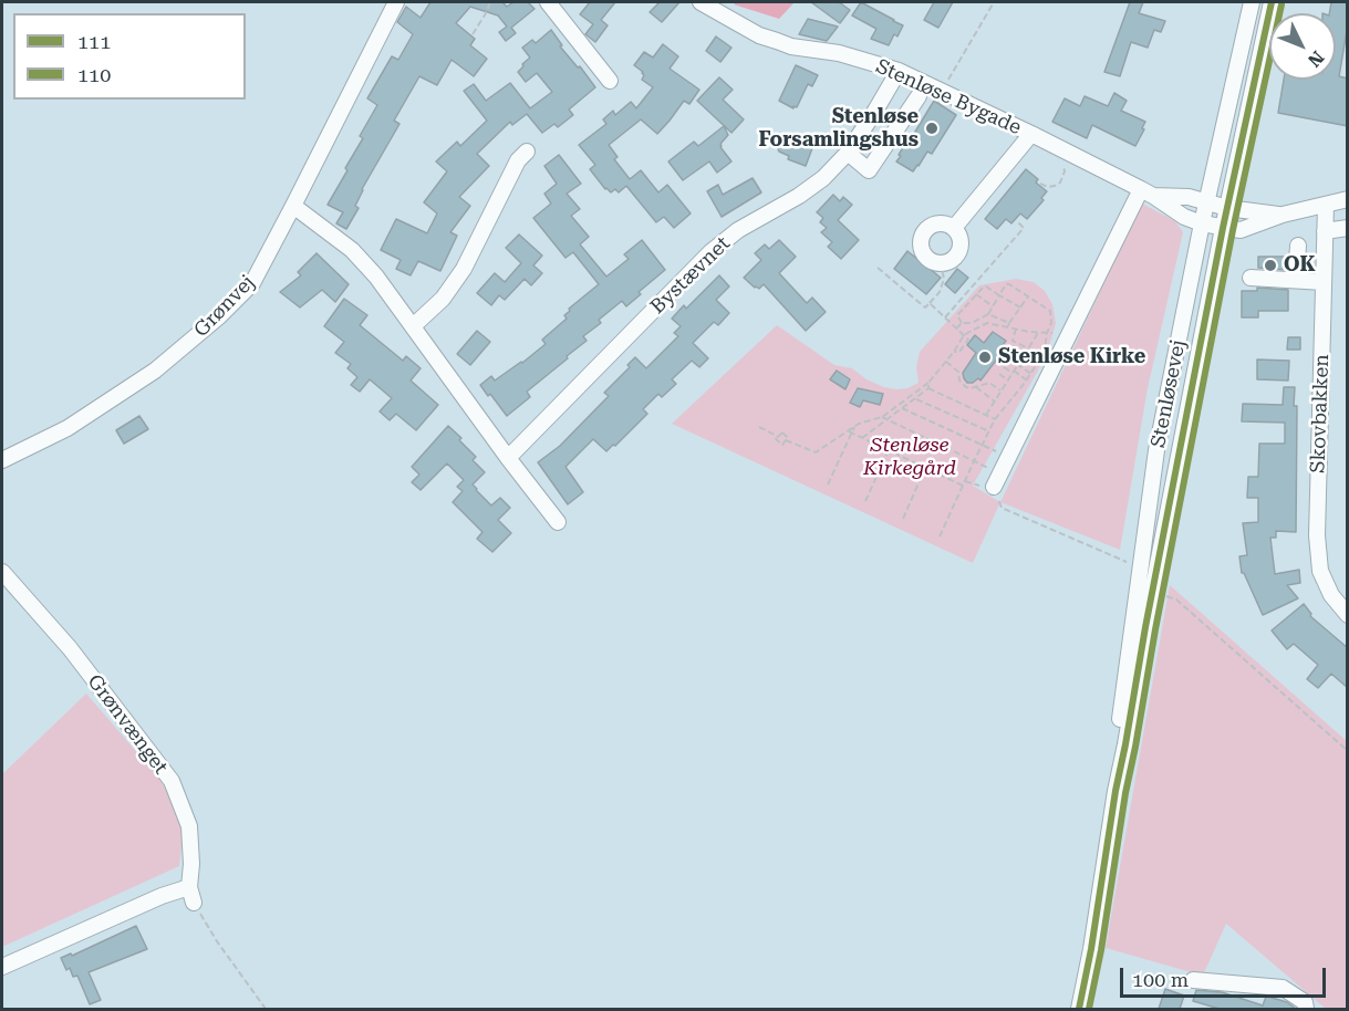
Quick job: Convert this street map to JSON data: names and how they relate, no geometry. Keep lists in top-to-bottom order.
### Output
{
  "streets": {
    "street": [
      "Stenløse Bygade",
      "Bystævnet",
      "Grønvej",
      "Stenløsevej",
      "Skovbakken",
      "Grønvænget"
    ]
  },
  "crossings": [
    ["Stenløse Bygade", "Bystævnet"],
    ["Stenløse Bygade", "Stenløsevej"]
  ],
  "parks": ["Stenløse Kirkegård"],
  "places": ["Stenløse Forsamlingshus", "OK", "Stenløse Kirke"],
  "lines": ["transit line 111", "transit line 110"],
  "legend": ["111", "110"],
  "scale_bar": "100 m",
  "north": "bottom right"
}
